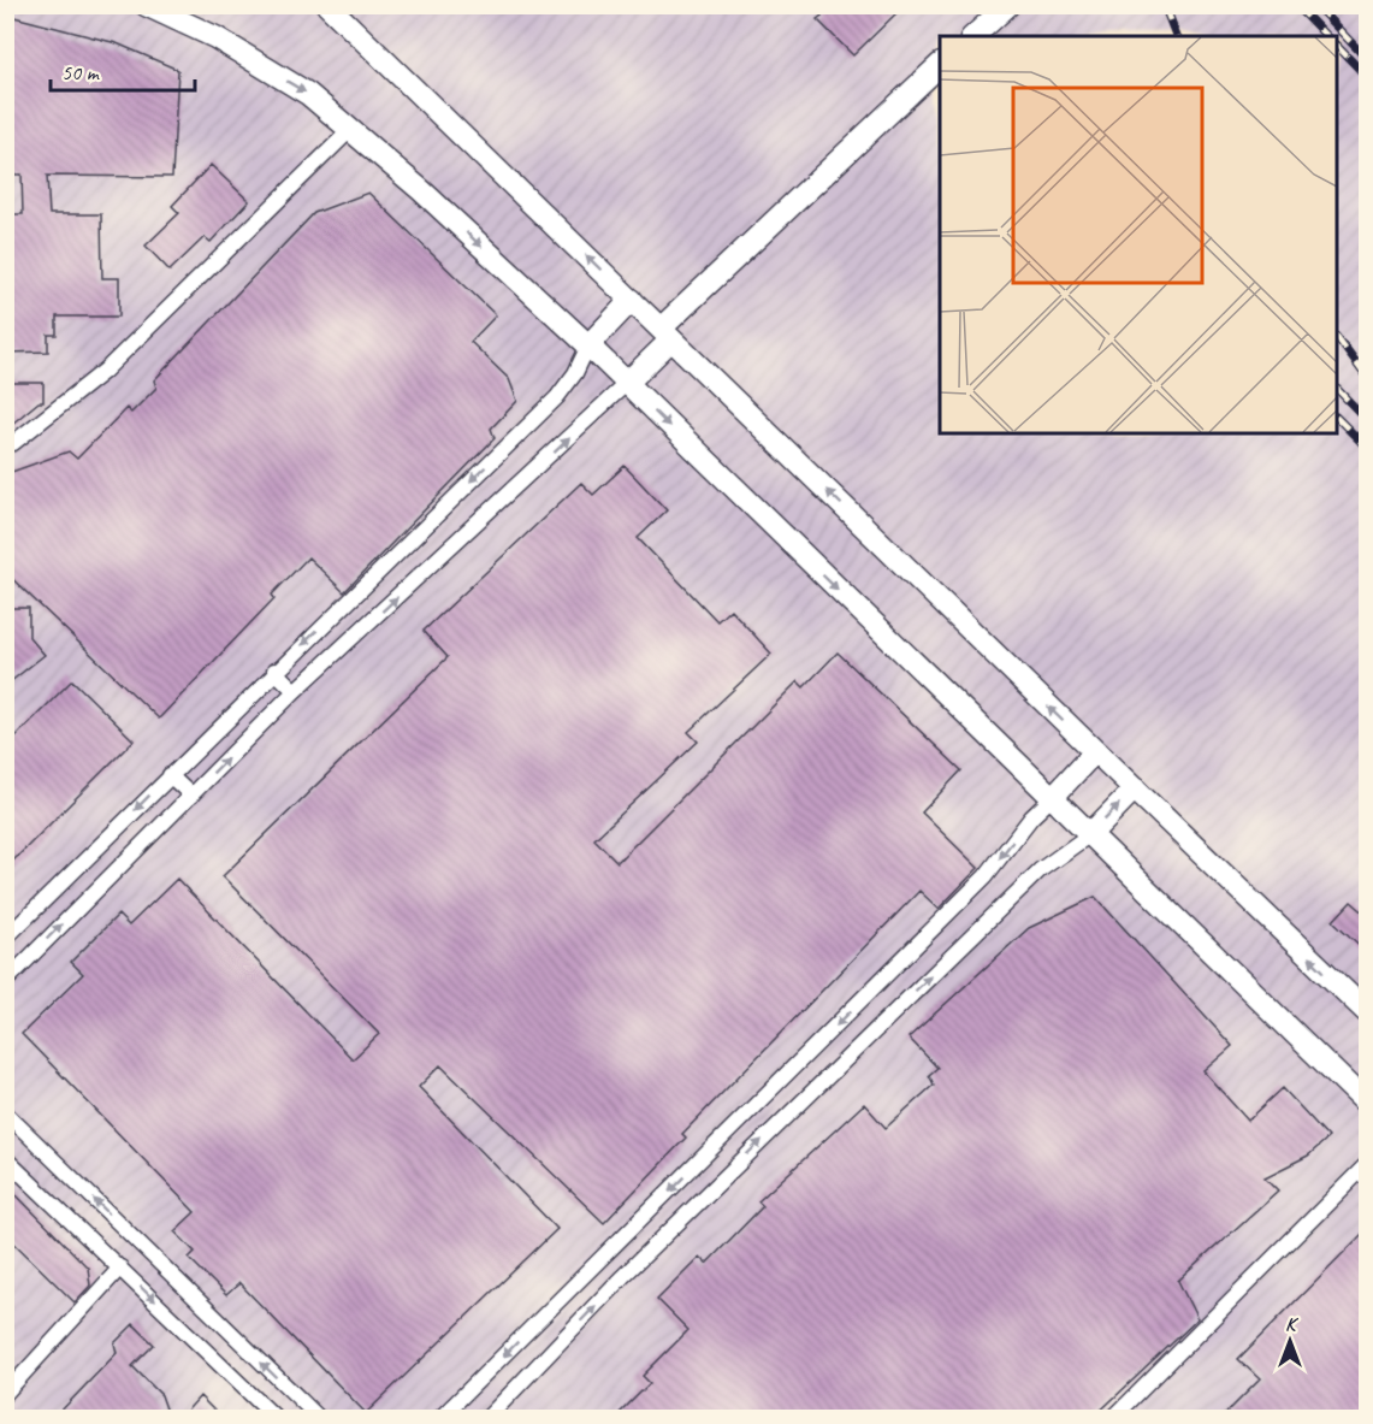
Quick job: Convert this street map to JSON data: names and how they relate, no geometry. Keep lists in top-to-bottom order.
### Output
{
  "scale_bar": "50 m",
  "north": "top"
}
